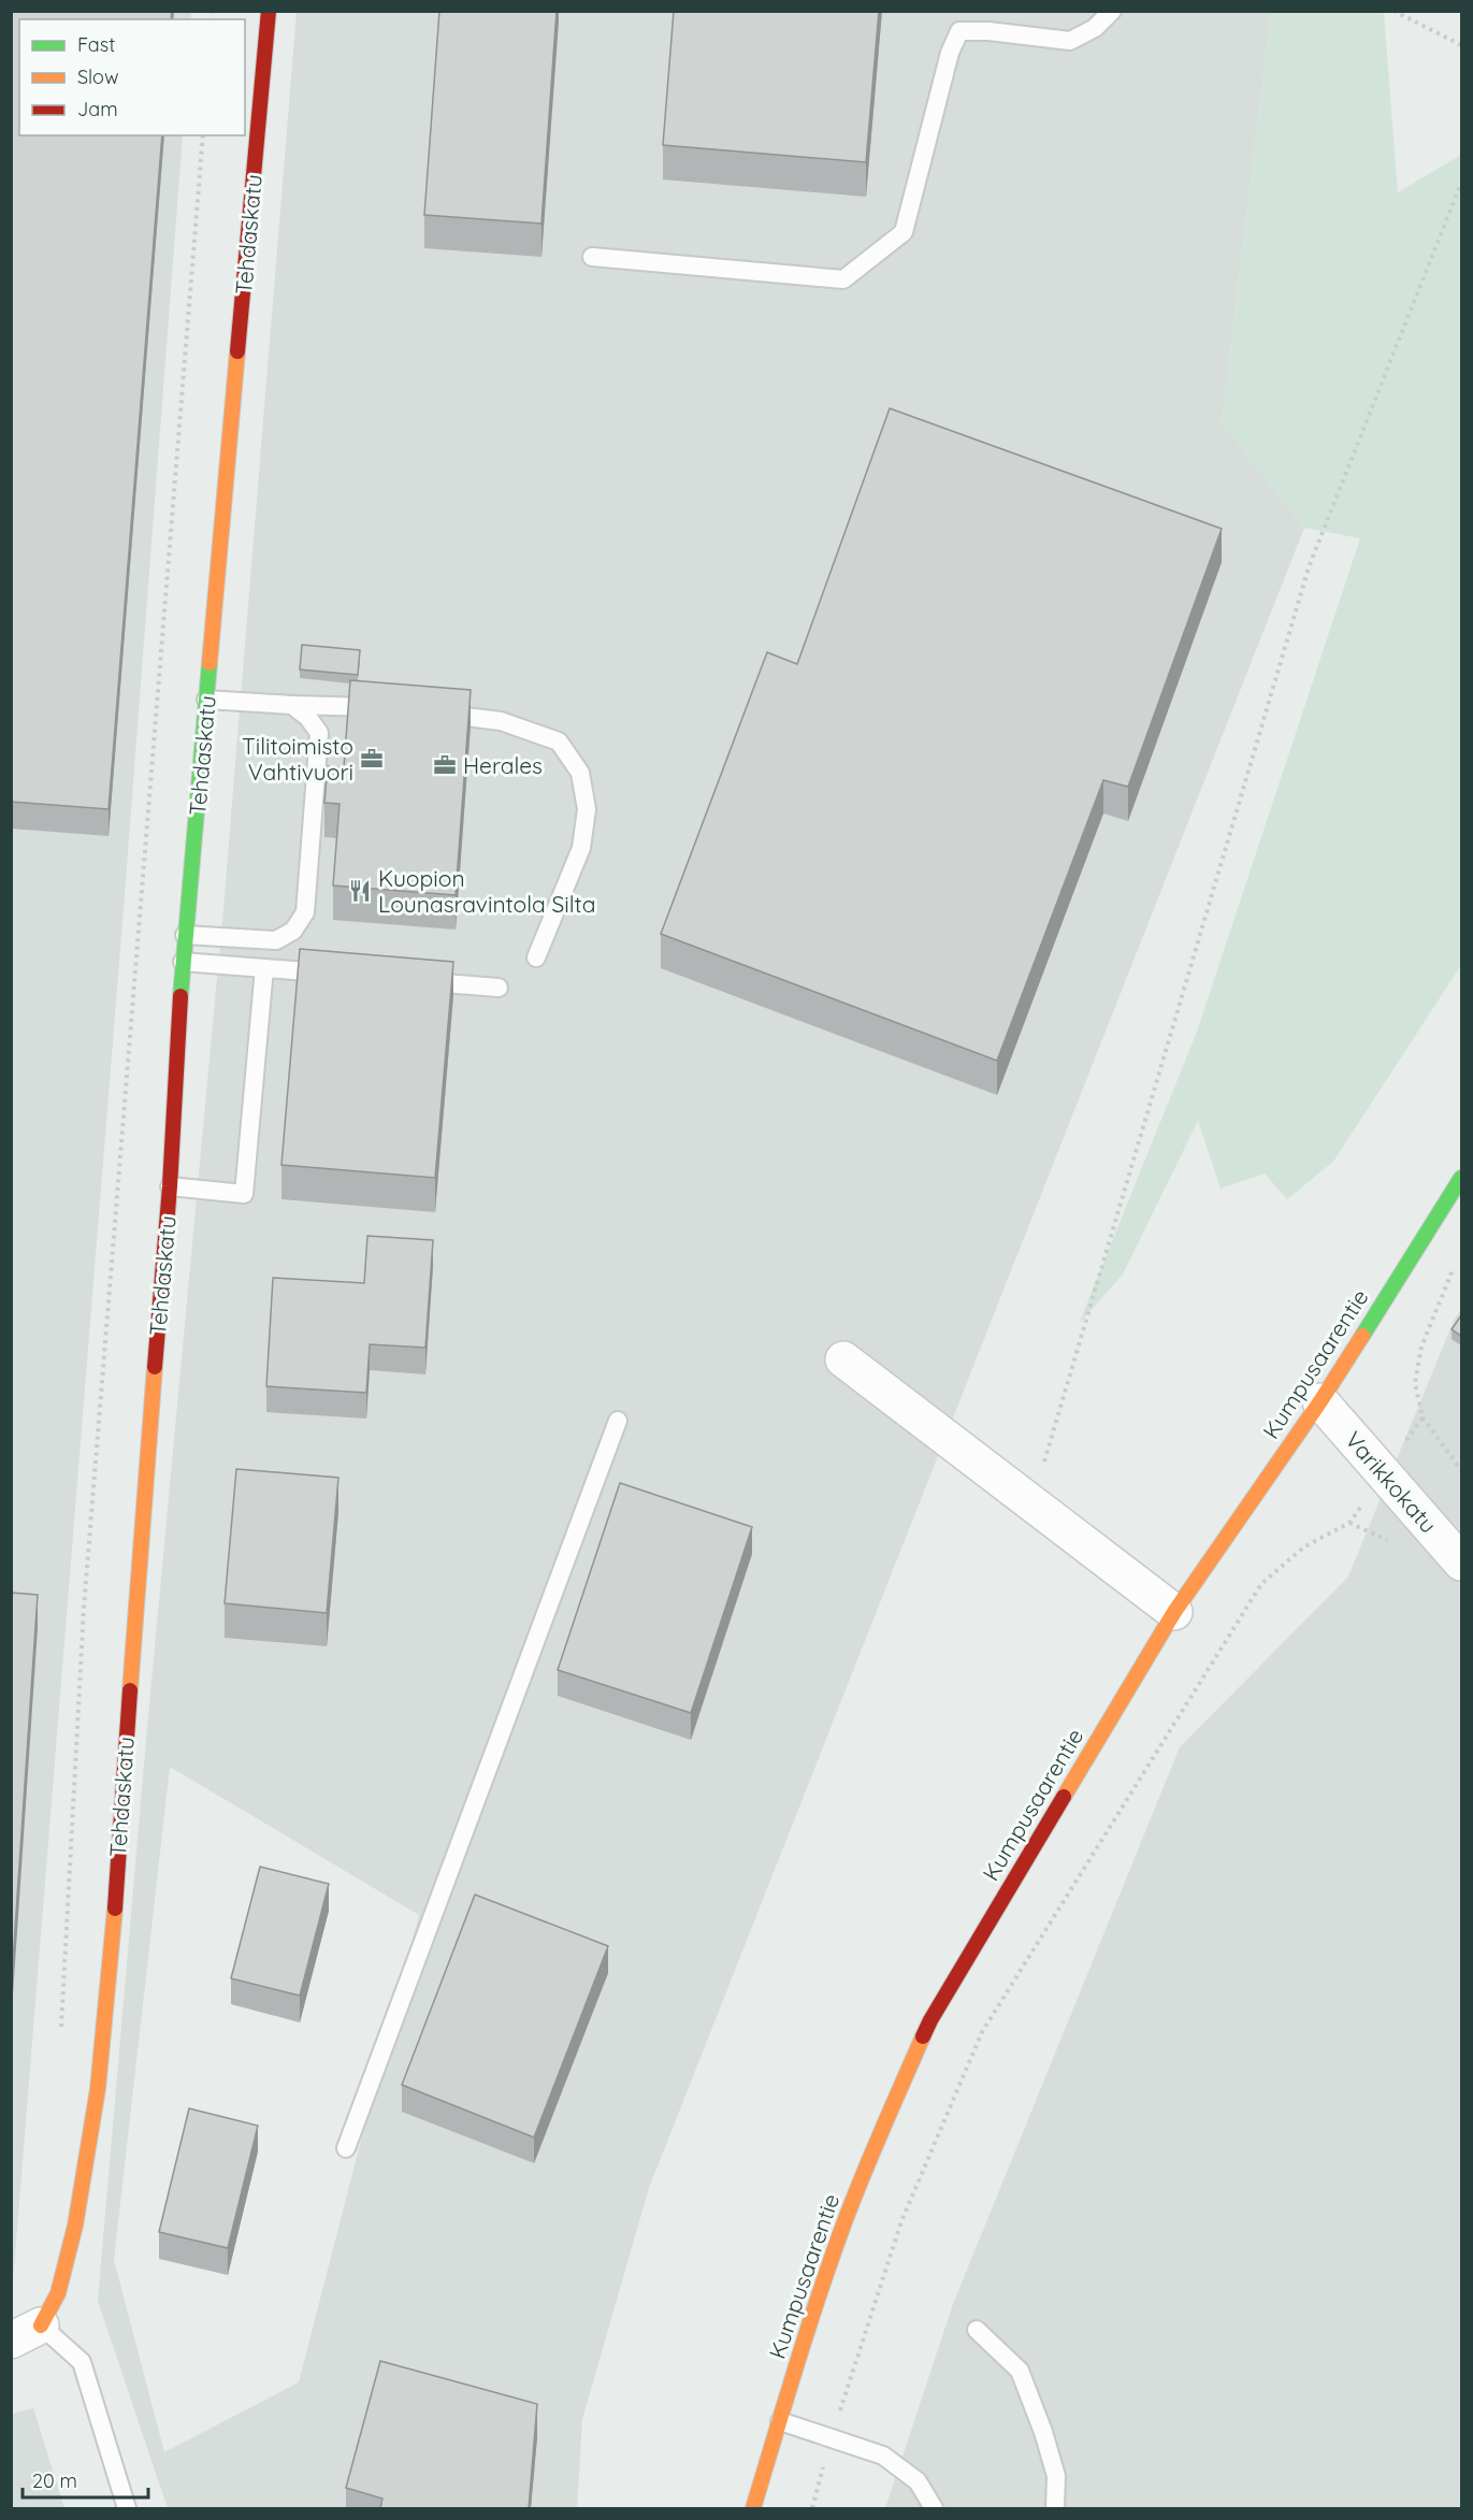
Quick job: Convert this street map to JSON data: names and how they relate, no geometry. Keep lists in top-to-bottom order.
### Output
{
  "streets": {
    "street": ["Tehdaskatu", "Kumpusaarentie", "Varikkokatu"]
  },
  "crossings": [
    ["Kumpusaarentie", "Varikkokatu"]
  ],
  "places": {
    "office": ["Tilitoimisto Vahtivuori", "Herales"],
    "restaurant": ["Kuopion Lounasravintola Silta"]
  },
  "legend": ["Fast", "Slow", "Jam"],
  "scale_bar": "20 m"
}
